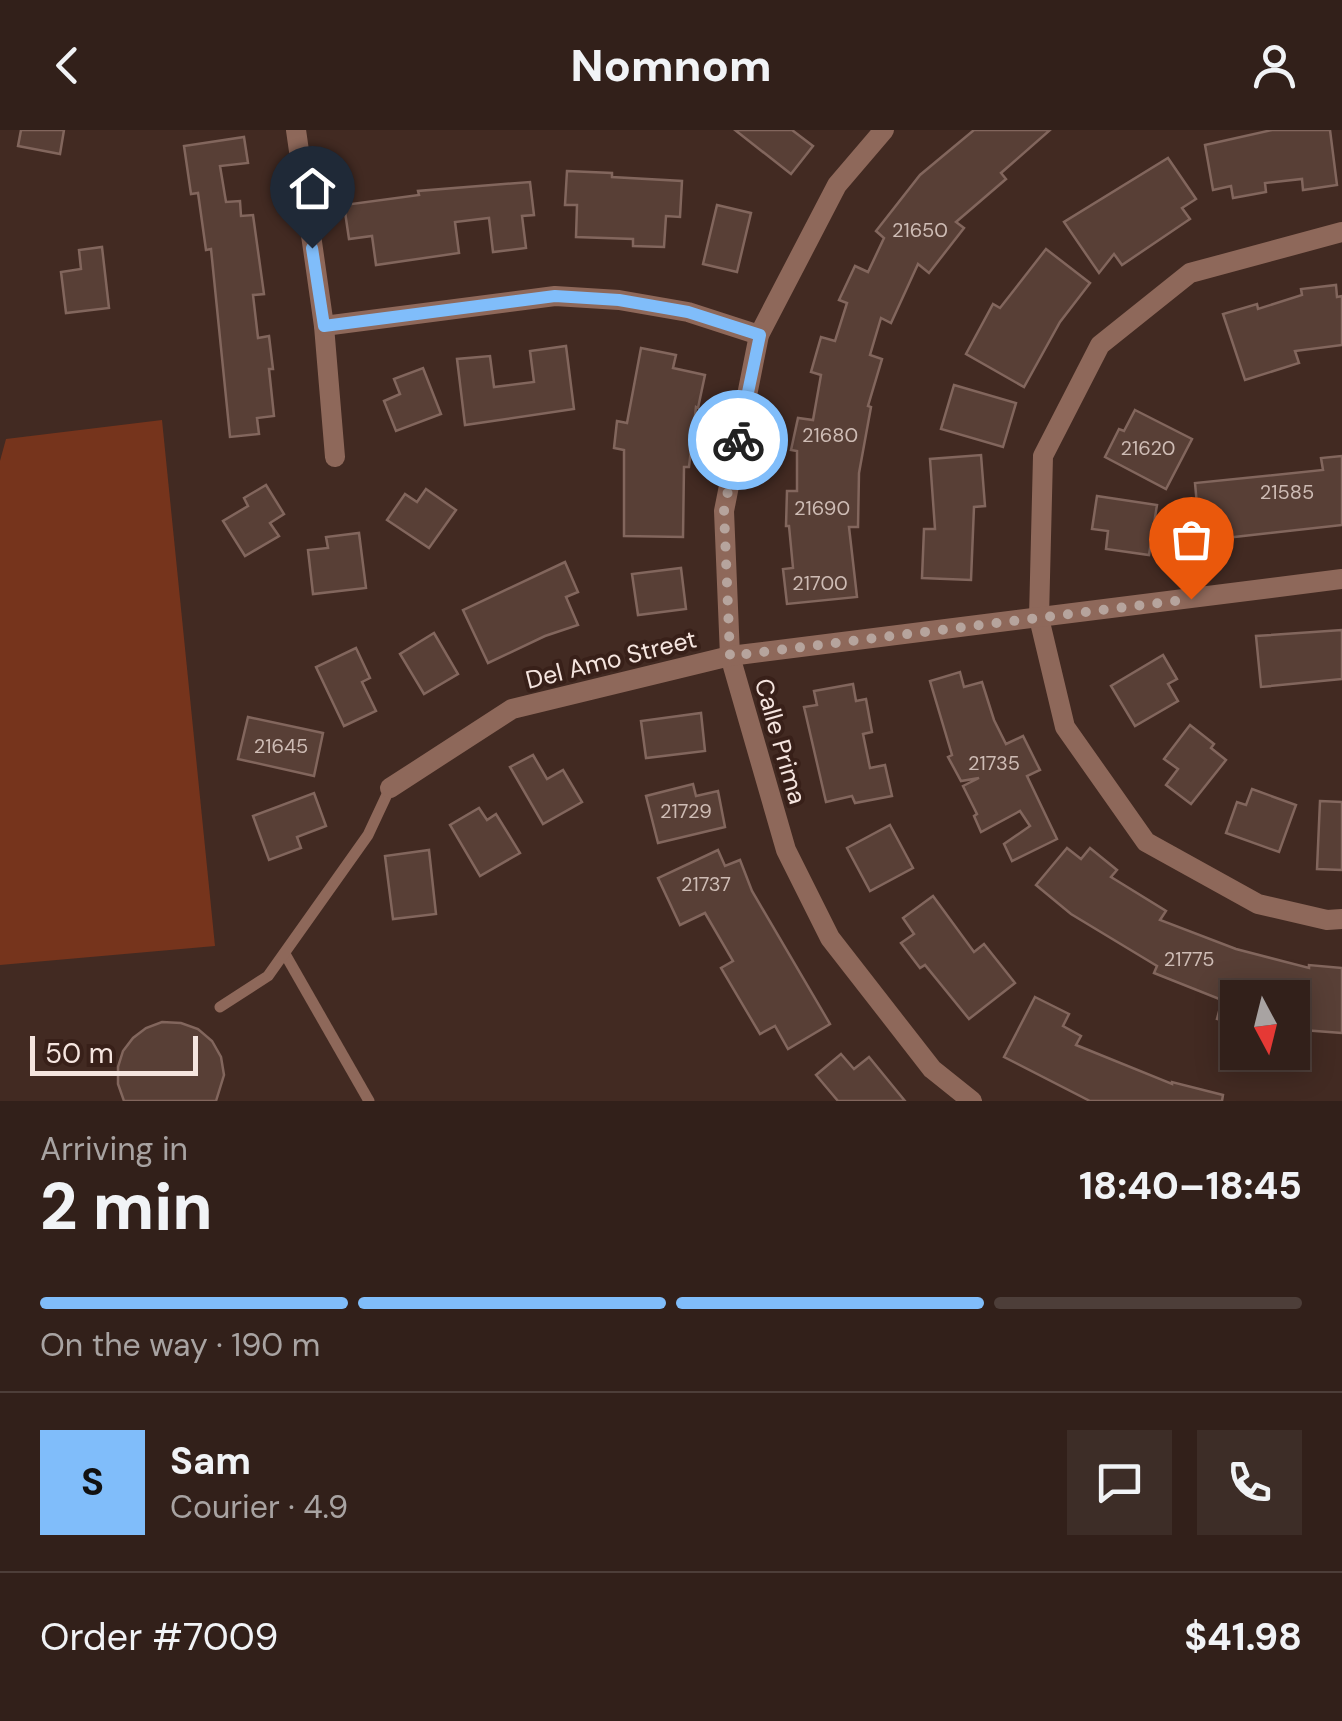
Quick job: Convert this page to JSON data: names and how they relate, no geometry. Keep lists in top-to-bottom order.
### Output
{
  "streets": {
    "street": ["Del Amo Street", "Calle Prima"]
  },
  "crossings": [
    ["Del Amo Street", "Calle Prima"]
  ],
  "house_numbers": [
    "21650",
    "21680",
    "21620",
    "21585",
    "21690",
    "21700",
    "21645",
    "21735",
    "21729",
    "21737",
    "21775"
  ],
  "scale_bar": "50 m",
  "north": "bottom",
  "page": {
    "header": "Nomnom",
    "scale": "50 m",
    "heading": ["2 min", "Arriving in", "18:40–18:45"],
    "panel": [
      "Sam",
      "Courier · 4.9",
      "Order #7009",
      "$41.98"
    ],
    "bar": "On the way · 190 m",
    "round": "S"
  }
}
